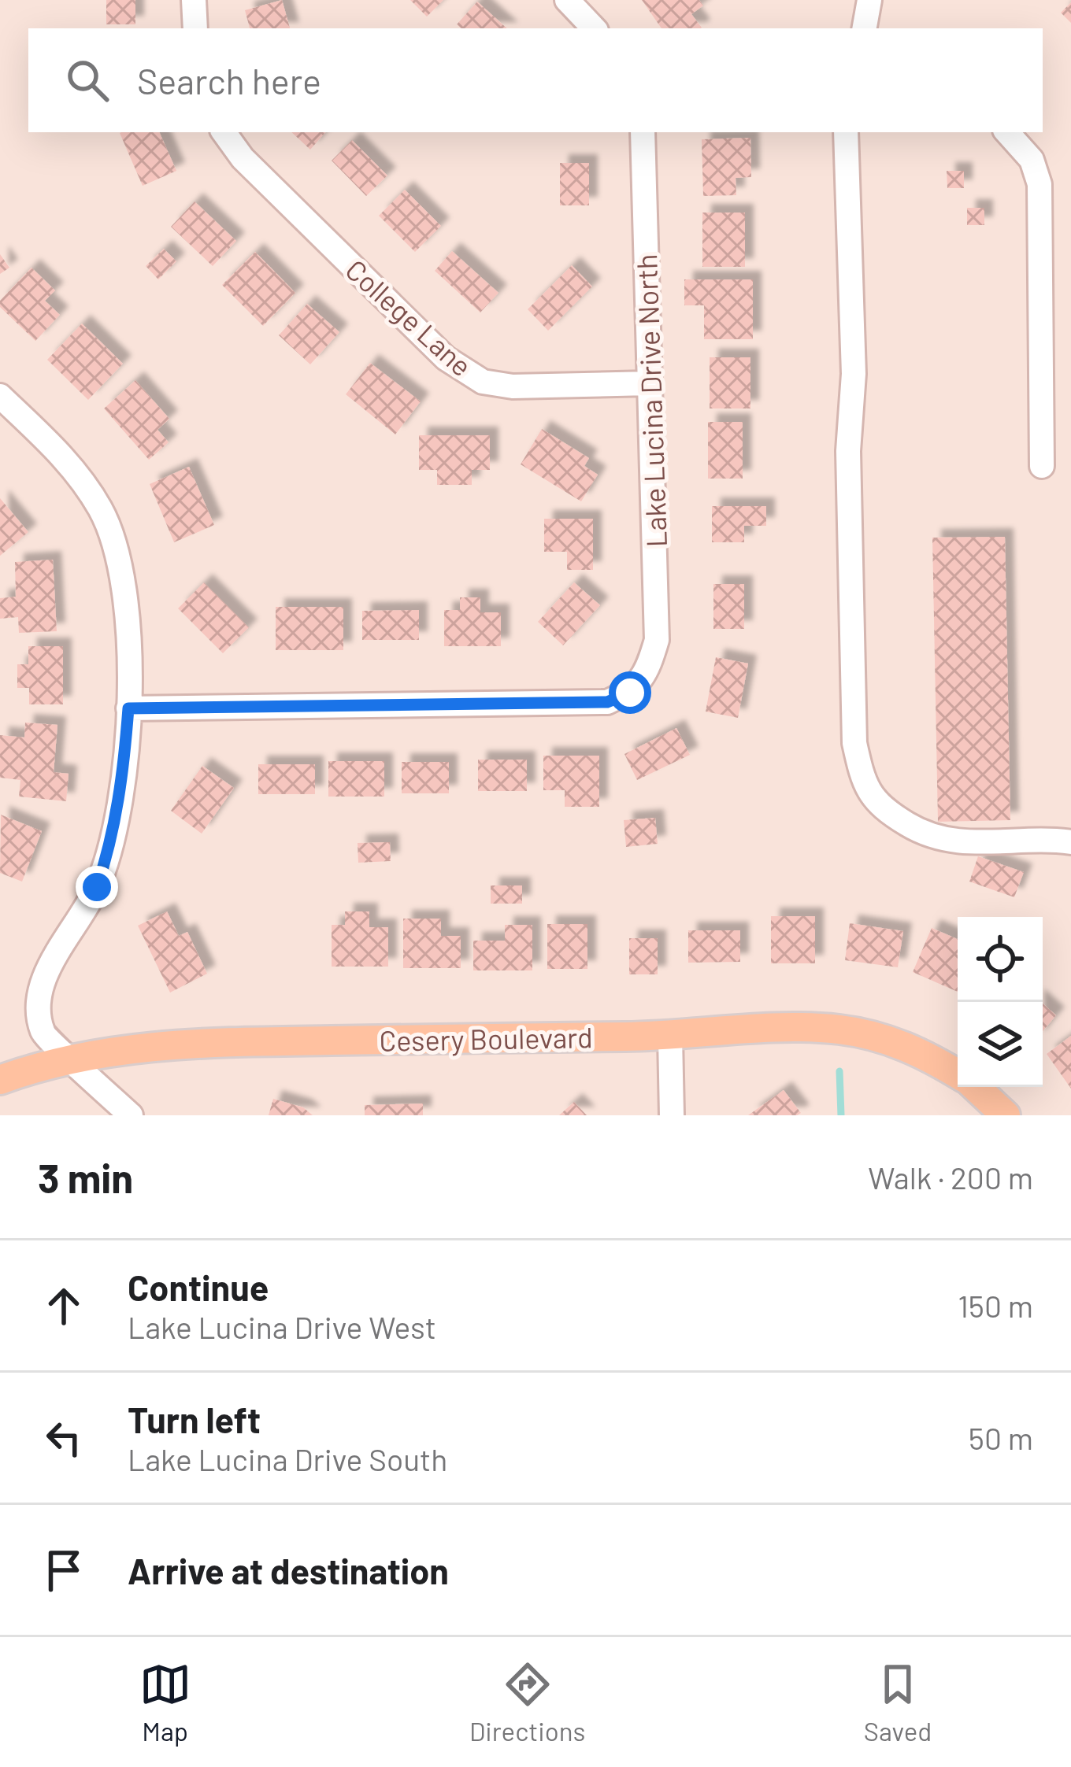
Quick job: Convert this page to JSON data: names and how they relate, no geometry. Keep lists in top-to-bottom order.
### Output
{
  "streets": {
    "main road": ["Cesery Boulevard"],
    "street": ["College Lane", "Lake Lucina Drive North"]
  },
  "crossings": [
    ["College Lane", "Lake Lucina Drive North"]
  ],
  "page": {
    "search": "Search here",
    "heading": ["3 min", "Walk · 200 m"],
    "list": [
      ["Continue", "Lake Lucina Drive West", "150 m"],
      ["Turn left", "Lake Lucina Drive South", "50 m"],
      "Arrive at destination"
    ],
    "nav": ["Map", "Directions", "Saved"]
  }
}
